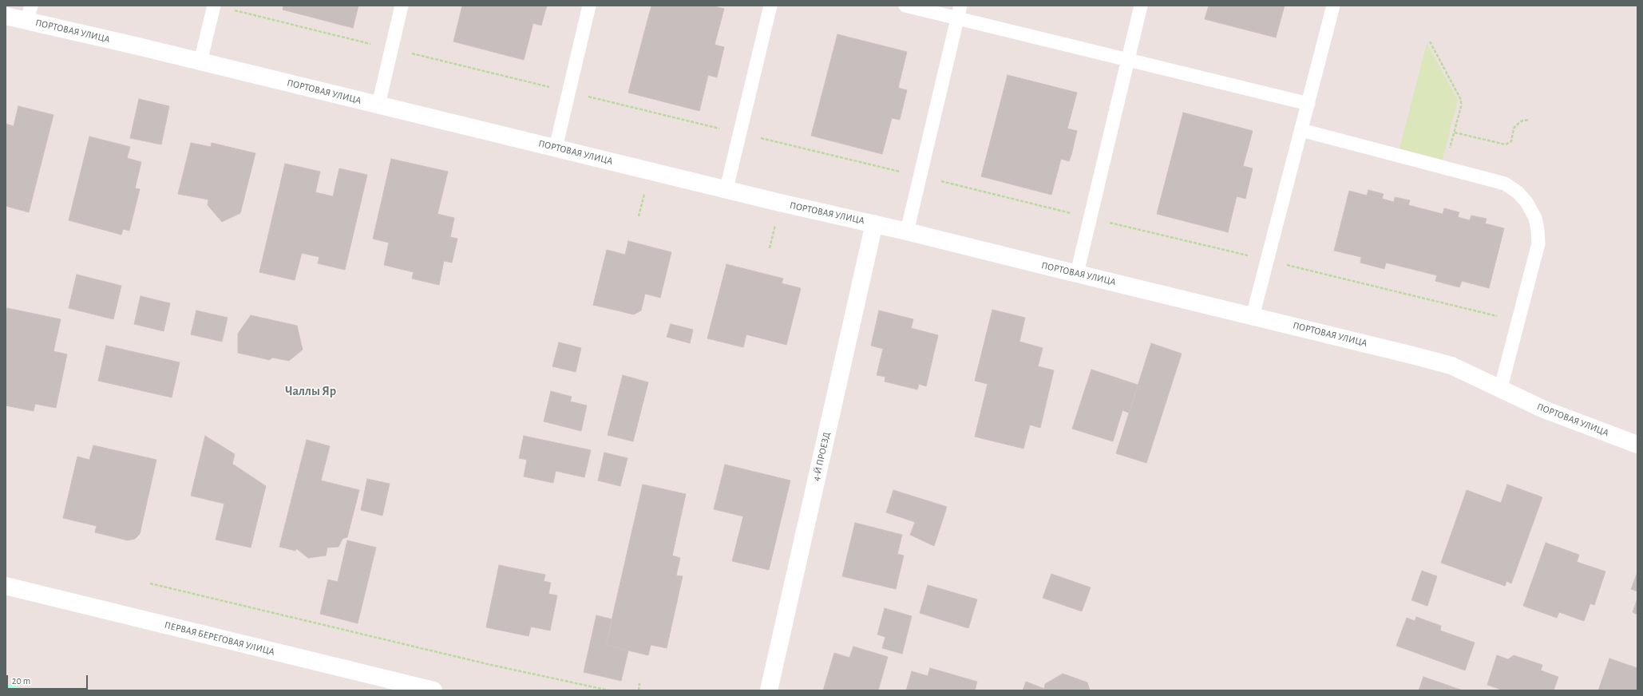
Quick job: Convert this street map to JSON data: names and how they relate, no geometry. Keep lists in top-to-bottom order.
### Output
{
  "streets": {
    "street": ["ПОРТОВАЯ УЛИЦА", "4-Й ПРОЕЗД", "ПЕРВАЯ БЕРЕГОВАЯ УЛИЦА"]
  },
  "crossings": [
    ["ПОРТОВАЯ УЛИЦА", "4-Й ПРОЕЗД"]
  ],
  "districts": ["Чаллы Яр"],
  "scale_bar": "20 m"
}
